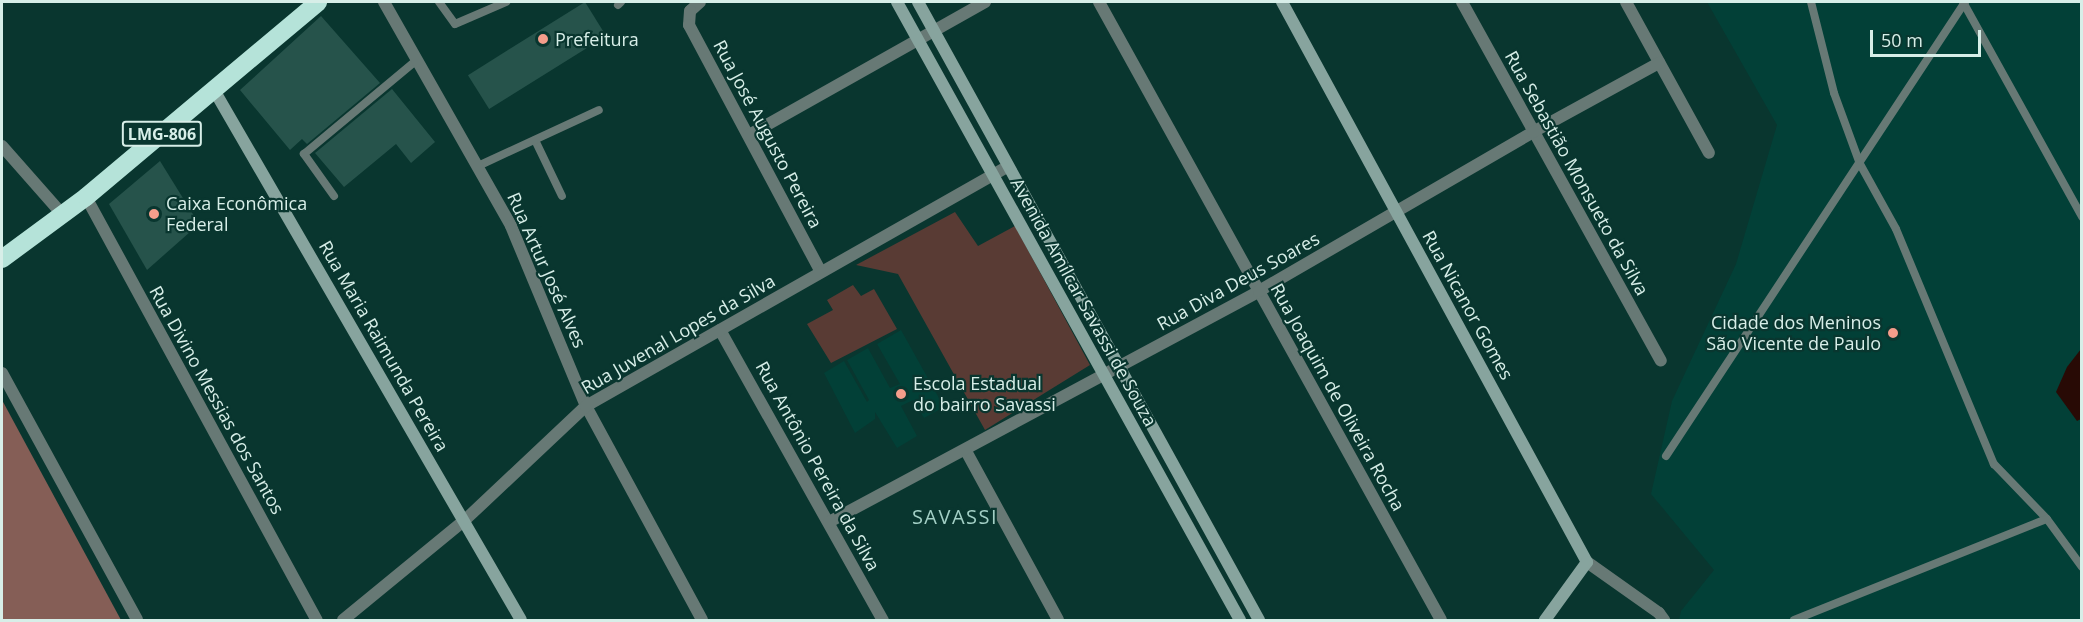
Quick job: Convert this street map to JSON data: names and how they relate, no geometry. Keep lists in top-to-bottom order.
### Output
{
  "streets": {
    "highway": ["LMG-806"],
    "street": [
      "Rua José Augusto Pereira",
      "Rua Sebastião Monsueto da Silva",
      "Rua Artur José Alves",
      "Rua Diva Deus Soares",
      "Avenida Amílcar Savassi de Souza",
      "Rua Nicanor Gomes",
      "Rua Juvenal Lopes da Silva",
      "Rua Maria Raimunda Pereira",
      "Rua Joaquim de Oliveira Rocha",
      "Rua Divino Messias dos Santos",
      "Rua Antônio Pereira da Silva"
    ]
  },
  "crossings": [
    ["LMG-806", "Rua Maria Raimunda Pereira"],
    ["LMG-806", "Rua Divino Messias dos Santos"],
    ["Rua José Augusto Pereira", "Rua Juvenal Lopes da Silva"],
    ["Rua Sebastião Monsueto da Silva", "Rua Diva Deus Soares"],
    ["Rua Artur José Alves", "Rua Juvenal Lopes da Silva"],
    ["Rua Diva Deus Soares", "Avenida Amílcar Savassi de Souza"],
    ["Rua Diva Deus Soares", "Rua Nicanor Gomes"],
    ["Rua Diva Deus Soares", "Rua Joaquim de Oliveira Rocha"],
    ["Rua Diva Deus Soares", "Rua Antônio Pereira da Silva"],
    ["Avenida Amílcar Savassi de Souza", "Rua Juvenal Lopes da Silva"],
    ["Rua Juvenal Lopes da Silva", "Rua Maria Raimunda Pereira"],
    ["Rua Juvenal Lopes da Silva", "Rua Antônio Pereira da Silva"]
  ],
  "districts": ["SAVASSI"],
  "places": [
    "Prefeitura",
    "Caixa Econômica Federal",
    "Cidade dos Meninos São Vicente de Paulo",
    "Escola Estadual do bairro Savassi"
  ],
  "scale_bar": "50 m"
}
